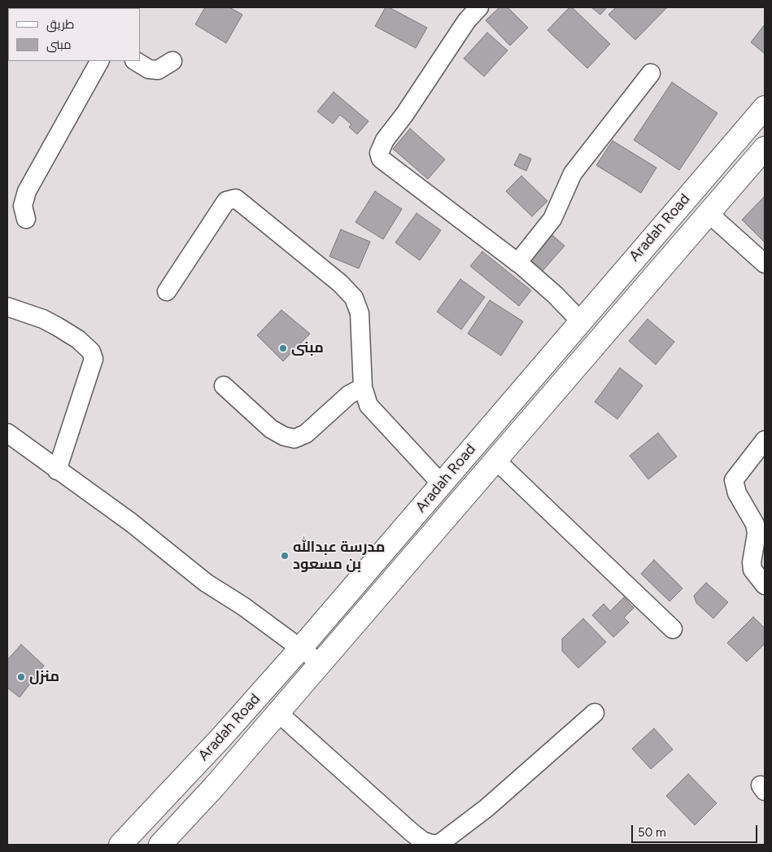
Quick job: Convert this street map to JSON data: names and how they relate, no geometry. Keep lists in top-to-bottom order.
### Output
{
  "streets": {
    "main road": ["Aradah Road"]
  },
  "places": ["مبنى", "مدرسة عبدالله بن مسعود", "منزل"],
  "legend": ["طريق", "مبنى"],
  "scale_bar": "50 m"
}
